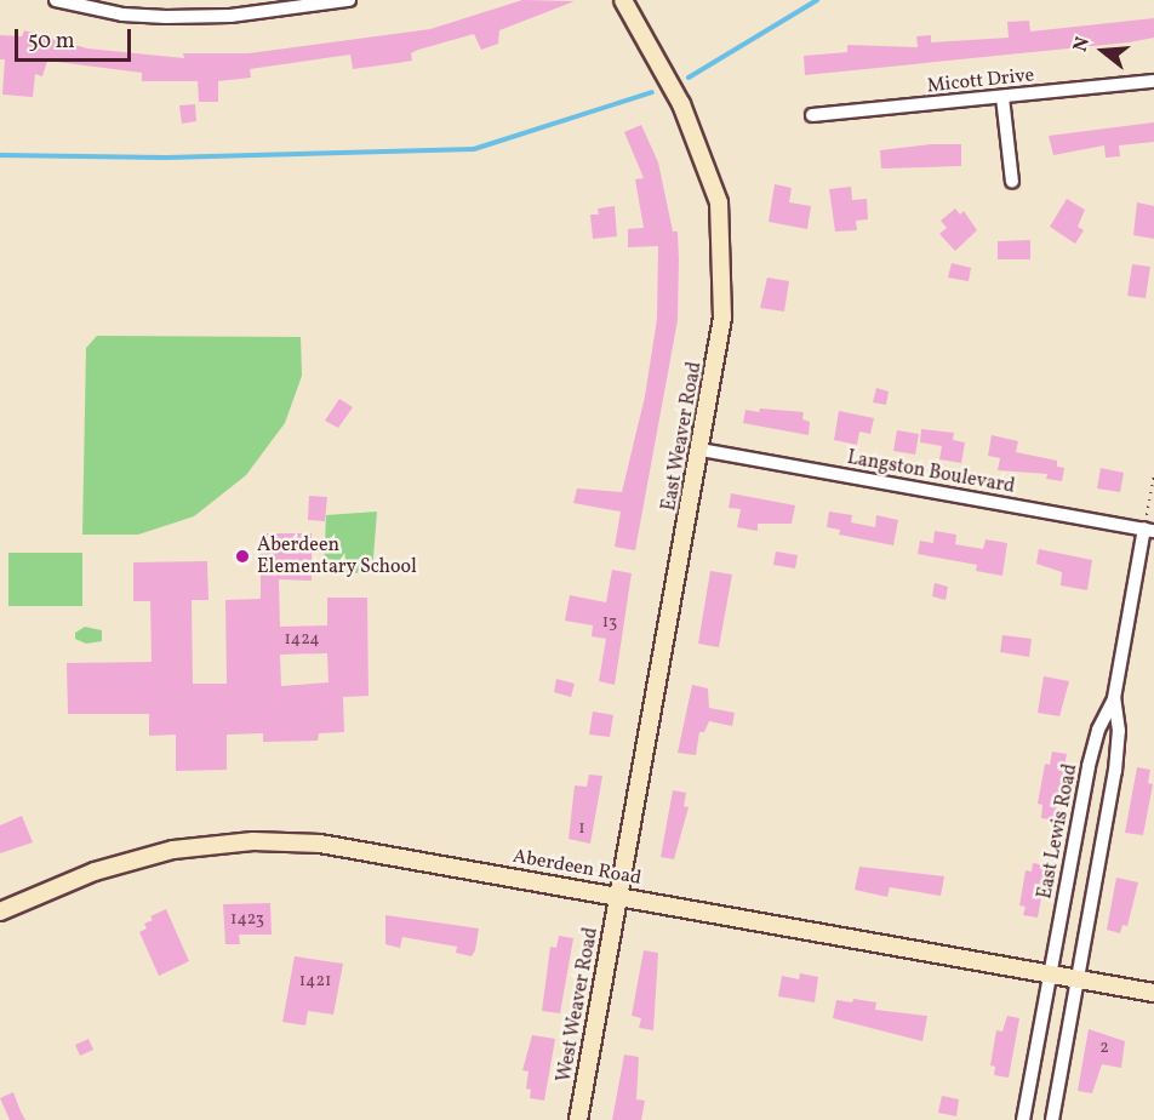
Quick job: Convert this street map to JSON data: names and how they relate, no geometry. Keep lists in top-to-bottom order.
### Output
{
  "streets": {
    "main road": ["East Weaver Road", "Aberdeen Road", "West Weaver Road"],
    "street": ["Micott Drive", "Langston Boulevard", "East Lewis Road"]
  },
  "crossings": [
    ["East Weaver Road", "Langston Boulevard"],
    ["East Weaver Road", "Aberdeen Road"],
    ["East Weaver Road", "West Weaver Road"],
    ["Langston Boulevard", "East Lewis Road"],
    ["East Lewis Road", "Aberdeen Road"],
    ["Aberdeen Road", "West Weaver Road"]
  ],
  "places": ["Aberdeen Elementary School"],
  "house_numbers": [
    "13",
    "1424",
    "1",
    "1423",
    "1421",
    "2"
  ],
  "scale_bar": "50 m",
  "north": "left"
}
